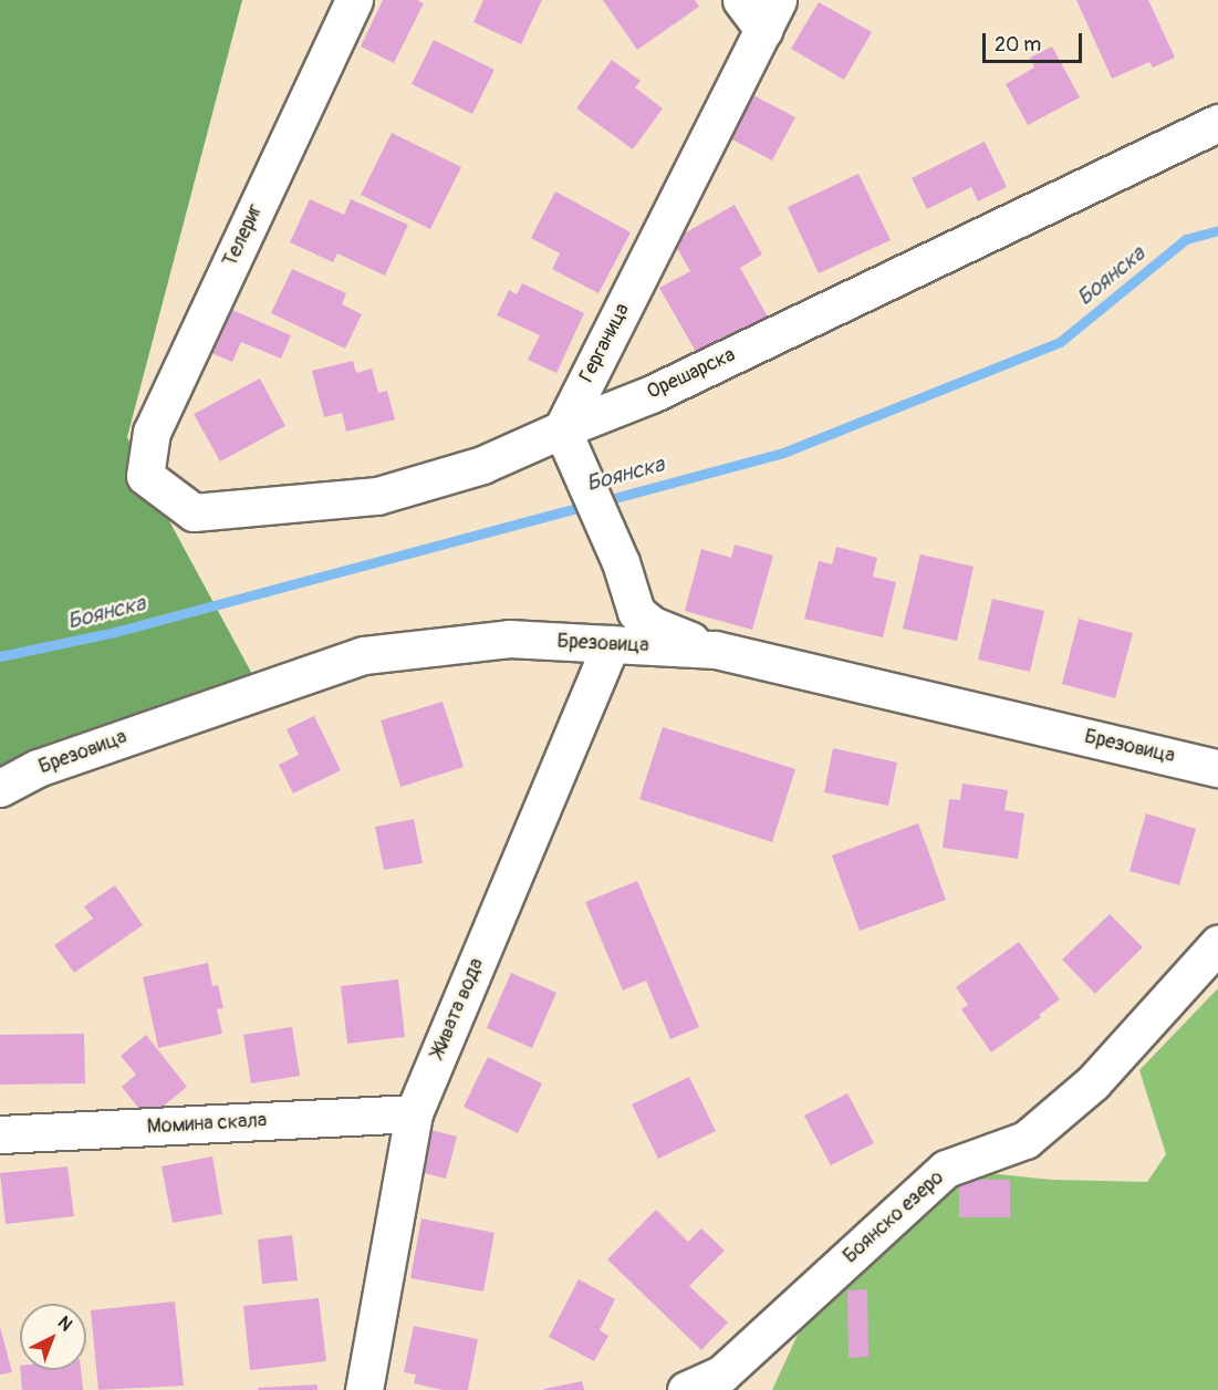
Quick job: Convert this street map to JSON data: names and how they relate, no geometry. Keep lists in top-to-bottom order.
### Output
{
  "streets": {
    "street": [
      "Телериг",
      "Герганица",
      "Орешарска",
      "Брезовица",
      "Живата вода",
      "Момина скала",
      "Боянско езеро"
    ]
  },
  "crossings": [
    ["Телериг", "Орешарска"],
    ["Герганица", "Орешарска"],
    ["Брезовица", "Живата вода"],
    ["Живата вода", "Момина скала"]
  ],
  "water": ["Боянска"],
  "scale_bar": "20 m",
  "north": "top right"
}
